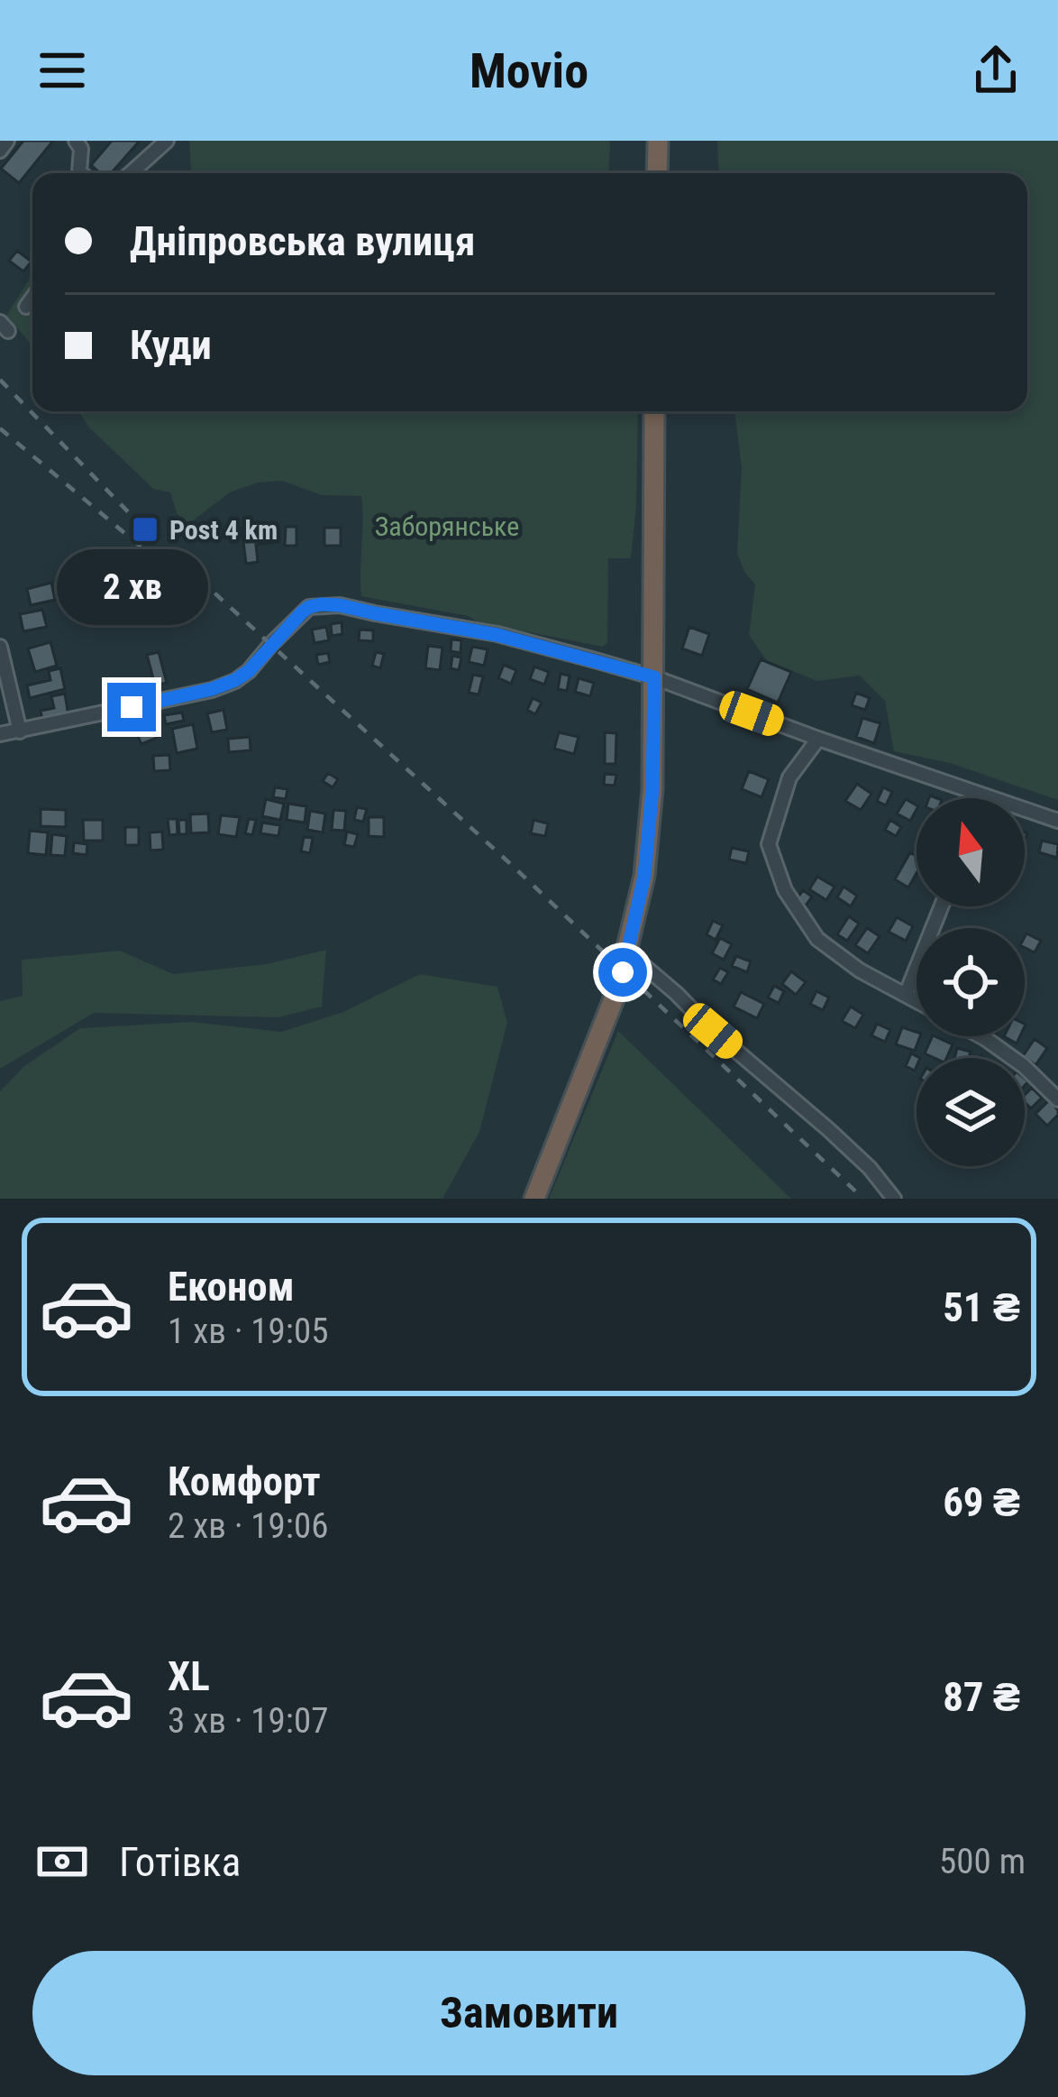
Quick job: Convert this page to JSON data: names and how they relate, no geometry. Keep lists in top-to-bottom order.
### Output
{
  "parks": ["Заборянське"],
  "places": {
    "transit": ["Post 4 km"]
  },
  "north": "top",
  "page": {
    "header": "Movio",
    "banner": ["Дніпровська вулиця", "Куди"],
    "bubble": "2 хв",
    "list": [
      {
        "name": "Економ",
        "note": "1 хв · 19:05",
        "value": "51 ₴"
      },
      {
        "name": "Комфорт",
        "note": "2 хв · 19:06",
        "value": "69 ₴"
      },
      {
        "name": "XL",
        "note": "3 хв · 19:07",
        "value": "87 ₴"
      }
    ],
    "pay": ["Готівка", "500 m"],
    "buttons": "Замовити"
  }
}
